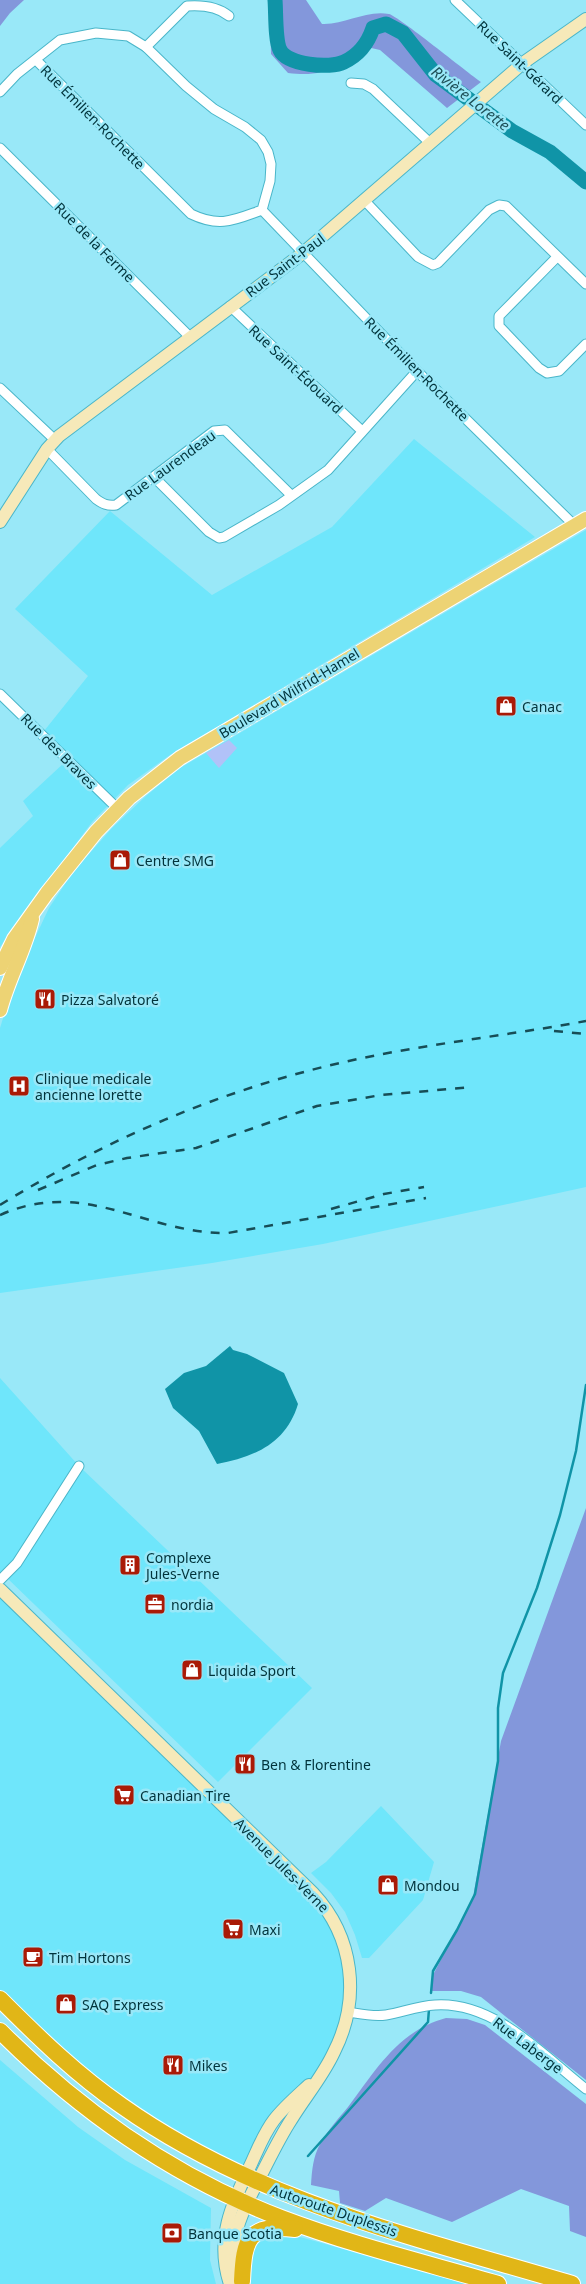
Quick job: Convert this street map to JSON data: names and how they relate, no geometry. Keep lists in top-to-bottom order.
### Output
{
  "streets": {
    "highway": ["Autoroute Duplessis"],
    "main road": ["Boulevard Wilfrid-Hamel"],
    "street": [
      "Rue Saint-Gérard",
      "Rue Émilien-Rochette",
      "Rue de la Ferme",
      "Rue Saint-Paul",
      "Rue Saint-Édouard",
      "Rue Laurendeau",
      "Rue des Braves",
      "Avenue Jules-Verne",
      "Rue Laberge"
    ]
  },
  "crossings": [
    ["Rue Saint-Gérard", "Rue Saint-Paul"],
    ["Rue Émilien-Rochette", "Rue Saint-Paul"],
    ["Rue Émilien-Rochette", "Boulevard Wilfrid-Hamel"],
    ["Rue de la Ferme", "Rue Saint-Paul"],
    ["Rue Saint-Paul", "Rue Saint-Édouard"],
    ["Rue Saint-Paul", "Rue Laurendeau"],
    ["Boulevard Wilfrid-Hamel", "Rue des Braves"],
    ["Avenue Jules-Verne", "Rue Laberge"],
    ["Avenue Jules-Verne", "Autoroute Duplessis"]
  ],
  "water": ["Rivière Lorette"],
  "places": {
    "shop": [
      "Canac",
      "Centre SMG",
      "Liquida Sport",
      "Mondou",
      "SAQ Express"
    ],
    "restaurant": ["Pizza Salvatoré", "Ben & Florentine", "Mikes"],
    "hospital": ["Clinique medicale ancienne lorette"],
    "building": ["Complexe Jules-Verne"],
    "office": ["nordia"],
    "supermarket": ["Canadian Tire", "Maxi"],
    "cafe": ["Tim Hortons"],
    "bank": ["Banque Scotia"]
  }
}
